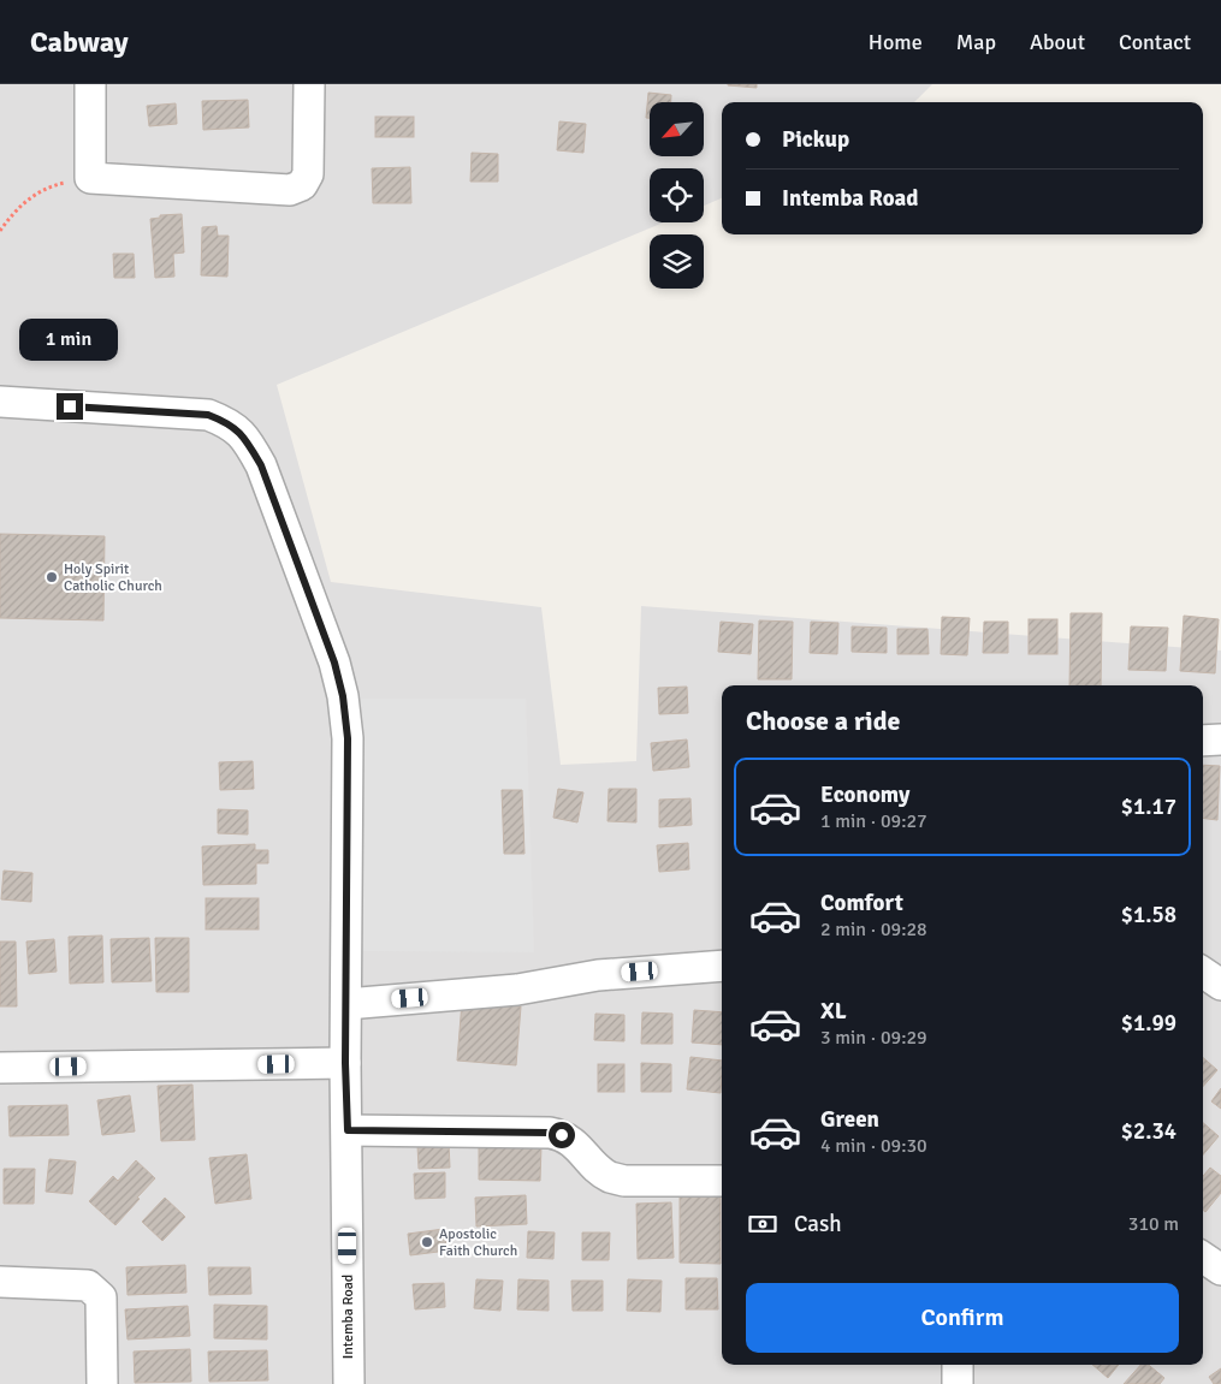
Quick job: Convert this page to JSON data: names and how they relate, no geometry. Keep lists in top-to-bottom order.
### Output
{
  "streets": {
    "street": ["Intemba Road"]
  },
  "places": ["Holy Spirit Catholic Church", "Apostolic Faith Church"],
  "north": "bottom left",
  "page": {
    "header": "Cabway",
    "nav": [
      "Home",
      "Map",
      "About",
      "Contact"
    ],
    "banner": ["Pickup", "Intemba Road"],
    "bubble": "1 min",
    "heading": "Choose a ride",
    "list": [
      {
        "name": "Economy",
        "note": "1 min · 09:27",
        "value": "$1.17"
      },
      {
        "name": "Comfort",
        "note": "2 min · 09:28",
        "value": "$1.58"
      },
      {
        "name": "XL",
        "note": "3 min · 09:29",
        "value": "$1.99"
      },
      {
        "name": "Green",
        "note": "4 min · 09:30",
        "value": "$2.34"
      }
    ],
    "pay": ["Cash", "310 m"],
    "buttons": "Confirm"
  }
}
